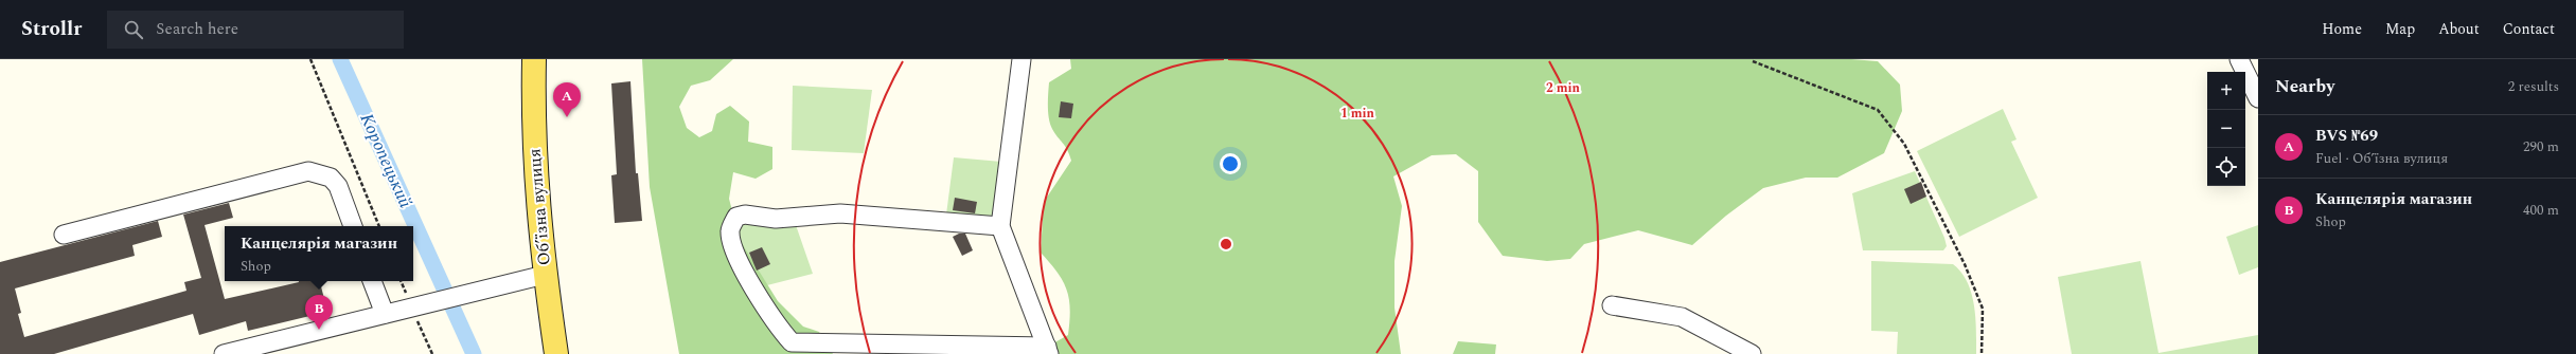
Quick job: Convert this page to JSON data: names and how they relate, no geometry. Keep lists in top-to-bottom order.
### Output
{
  "streets": {
    "main road": ["Обʼїзна вулиця"]
  },
  "water": ["Коропецький"],
  "page": {
    "header": "Strollr",
    "search": "Search here",
    "nav": [
      "Home",
      "Map",
      "About",
      "Contact"
    ],
    "heading": ["Nearby", "2 results"],
    "map_buttons": ["+", "−"],
    "pins": ["A", "B"],
    "list": [
      {
        "mark": "A",
        "name": "BVS №69",
        "note": "Fuel · Обʼїзна вулиця",
        "value": "290 m"
      },
      {
        "mark": "B",
        "name": "Канцелярія магазин",
        "note": "Shop",
        "value": "400 m"
      }
    ],
    "popup": ["Канцелярія магазин", "Shop"]
  },
  "rings": ["2 min", "1 min"]
}
